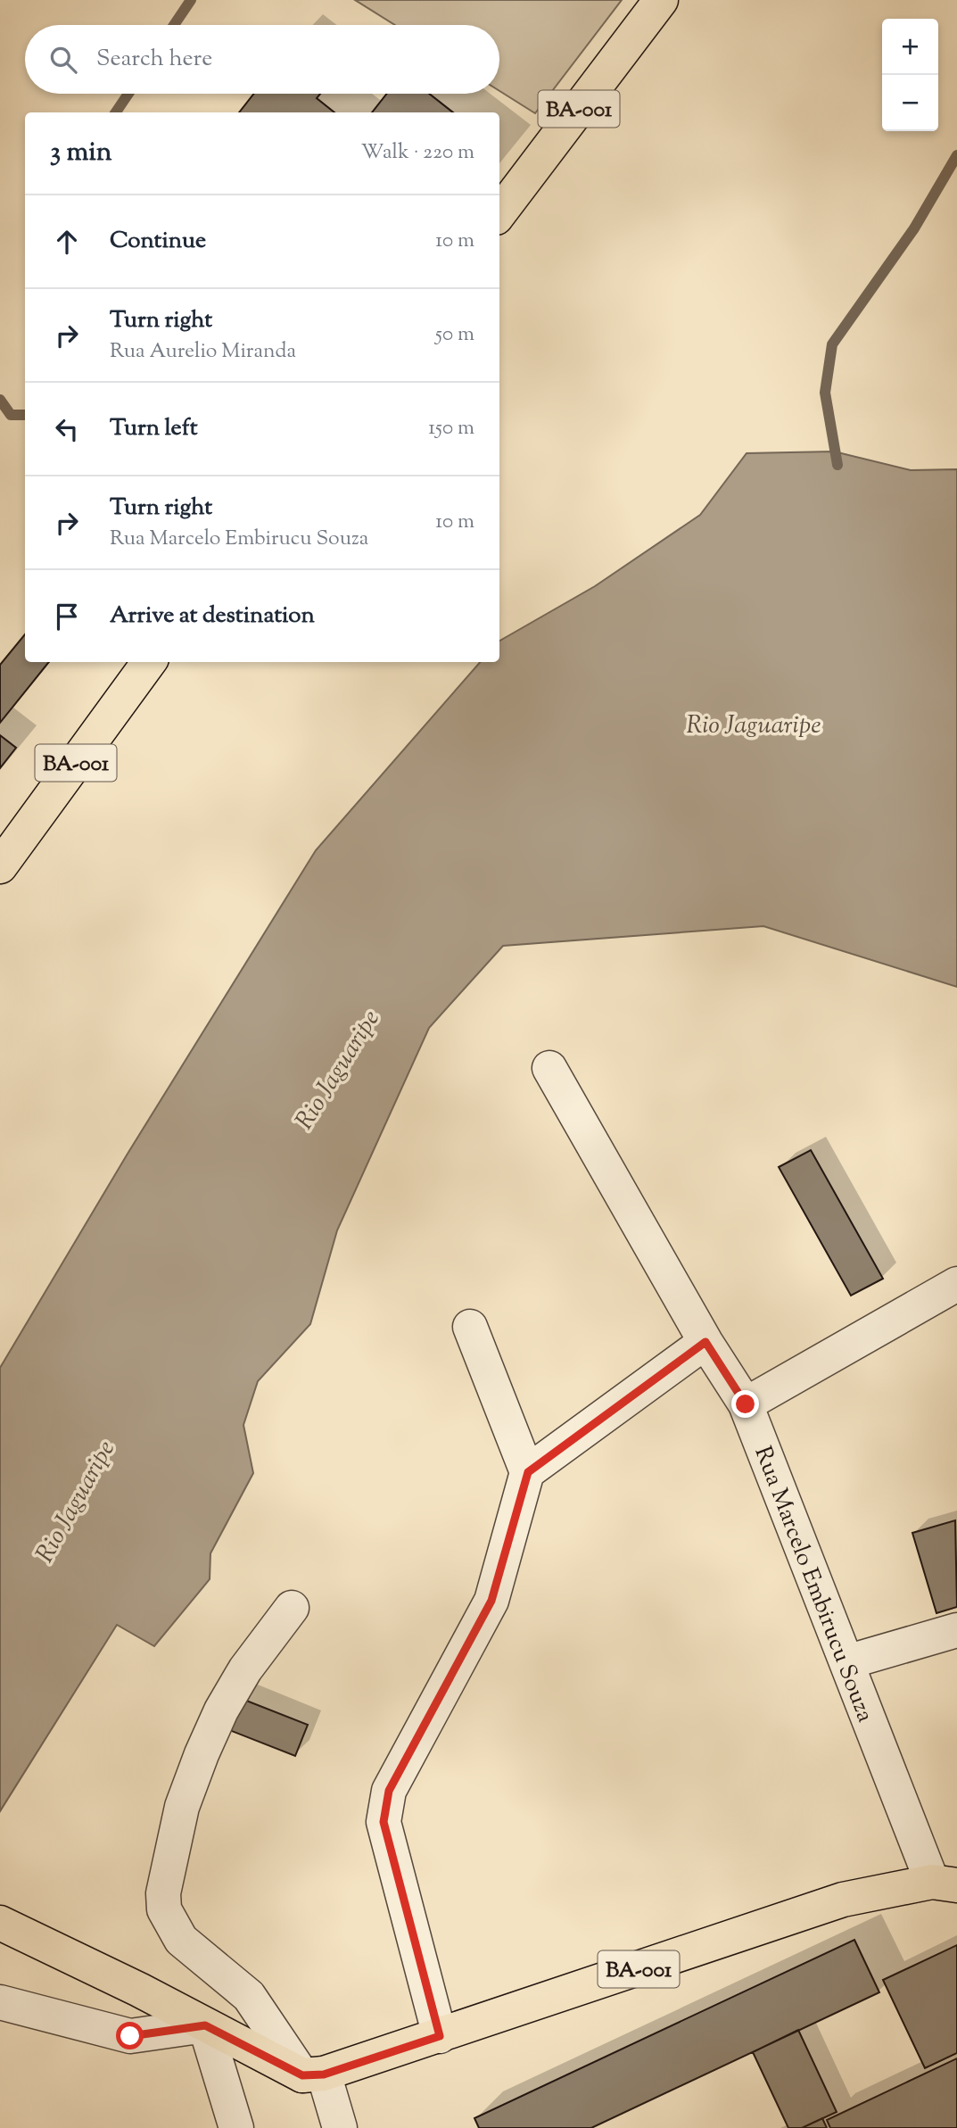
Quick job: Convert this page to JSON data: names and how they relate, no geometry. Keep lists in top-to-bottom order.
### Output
{
  "streets": {
    "main road": ["BA-001"],
    "street": ["Rua Marcelo Embirucu Souza"]
  },
  "crossings": [
    ["BA-001", "Rua Marcelo Embirucu Souza"]
  ],
  "water": ["Rio Jaguaripe"],
  "page": {
    "map_buttons": ["+", "−"],
    "search": "Search here",
    "heading": ["3 min", "Walk · 220 m"],
    "list": [
      ["Continue", "10 m"],
      ["Turn right", "Rua Aurelio Miranda", "50 m"],
      ["Turn left", "150 m"],
      ["Turn right", "Rua Marcelo Embirucu Souza", "10 m"],
      "Arrive at destination"
    ]
  }
}
